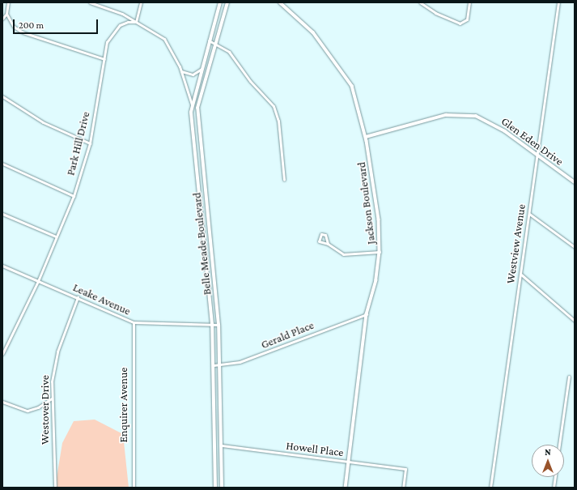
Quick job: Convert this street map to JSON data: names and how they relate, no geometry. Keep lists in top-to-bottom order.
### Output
{
  "streets": {
    "main road": ["Belle Meade Boulevard"],
    "street": [
      "Glen Eden Drive",
      "Park Hill Drive",
      "Jackson Boulevard",
      "Westview Avenue",
      "Leake Avenue",
      "Gerald Place",
      "Enquirer Avenue",
      "Westover Drive",
      "Howell Place"
    ]
  },
  "crossings": [
    ["Glen Eden Drive", "Jackson Boulevard"],
    ["Glen Eden Drive", "Westview Avenue"],
    ["Park Hill Drive", "Leake Avenue"],
    ["Jackson Boulevard", "Gerald Place"],
    ["Jackson Boulevard", "Howell Place"],
    ["Belle Meade Boulevard", "Leake Avenue"],
    ["Belle Meade Boulevard", "Gerald Place"],
    ["Belle Meade Boulevard", "Howell Place"],
    ["Leake Avenue", "Enquirer Avenue"],
    ["Leake Avenue", "Westover Drive"]
  ],
  "scale_bar": "200 m",
  "north": "top"
}
